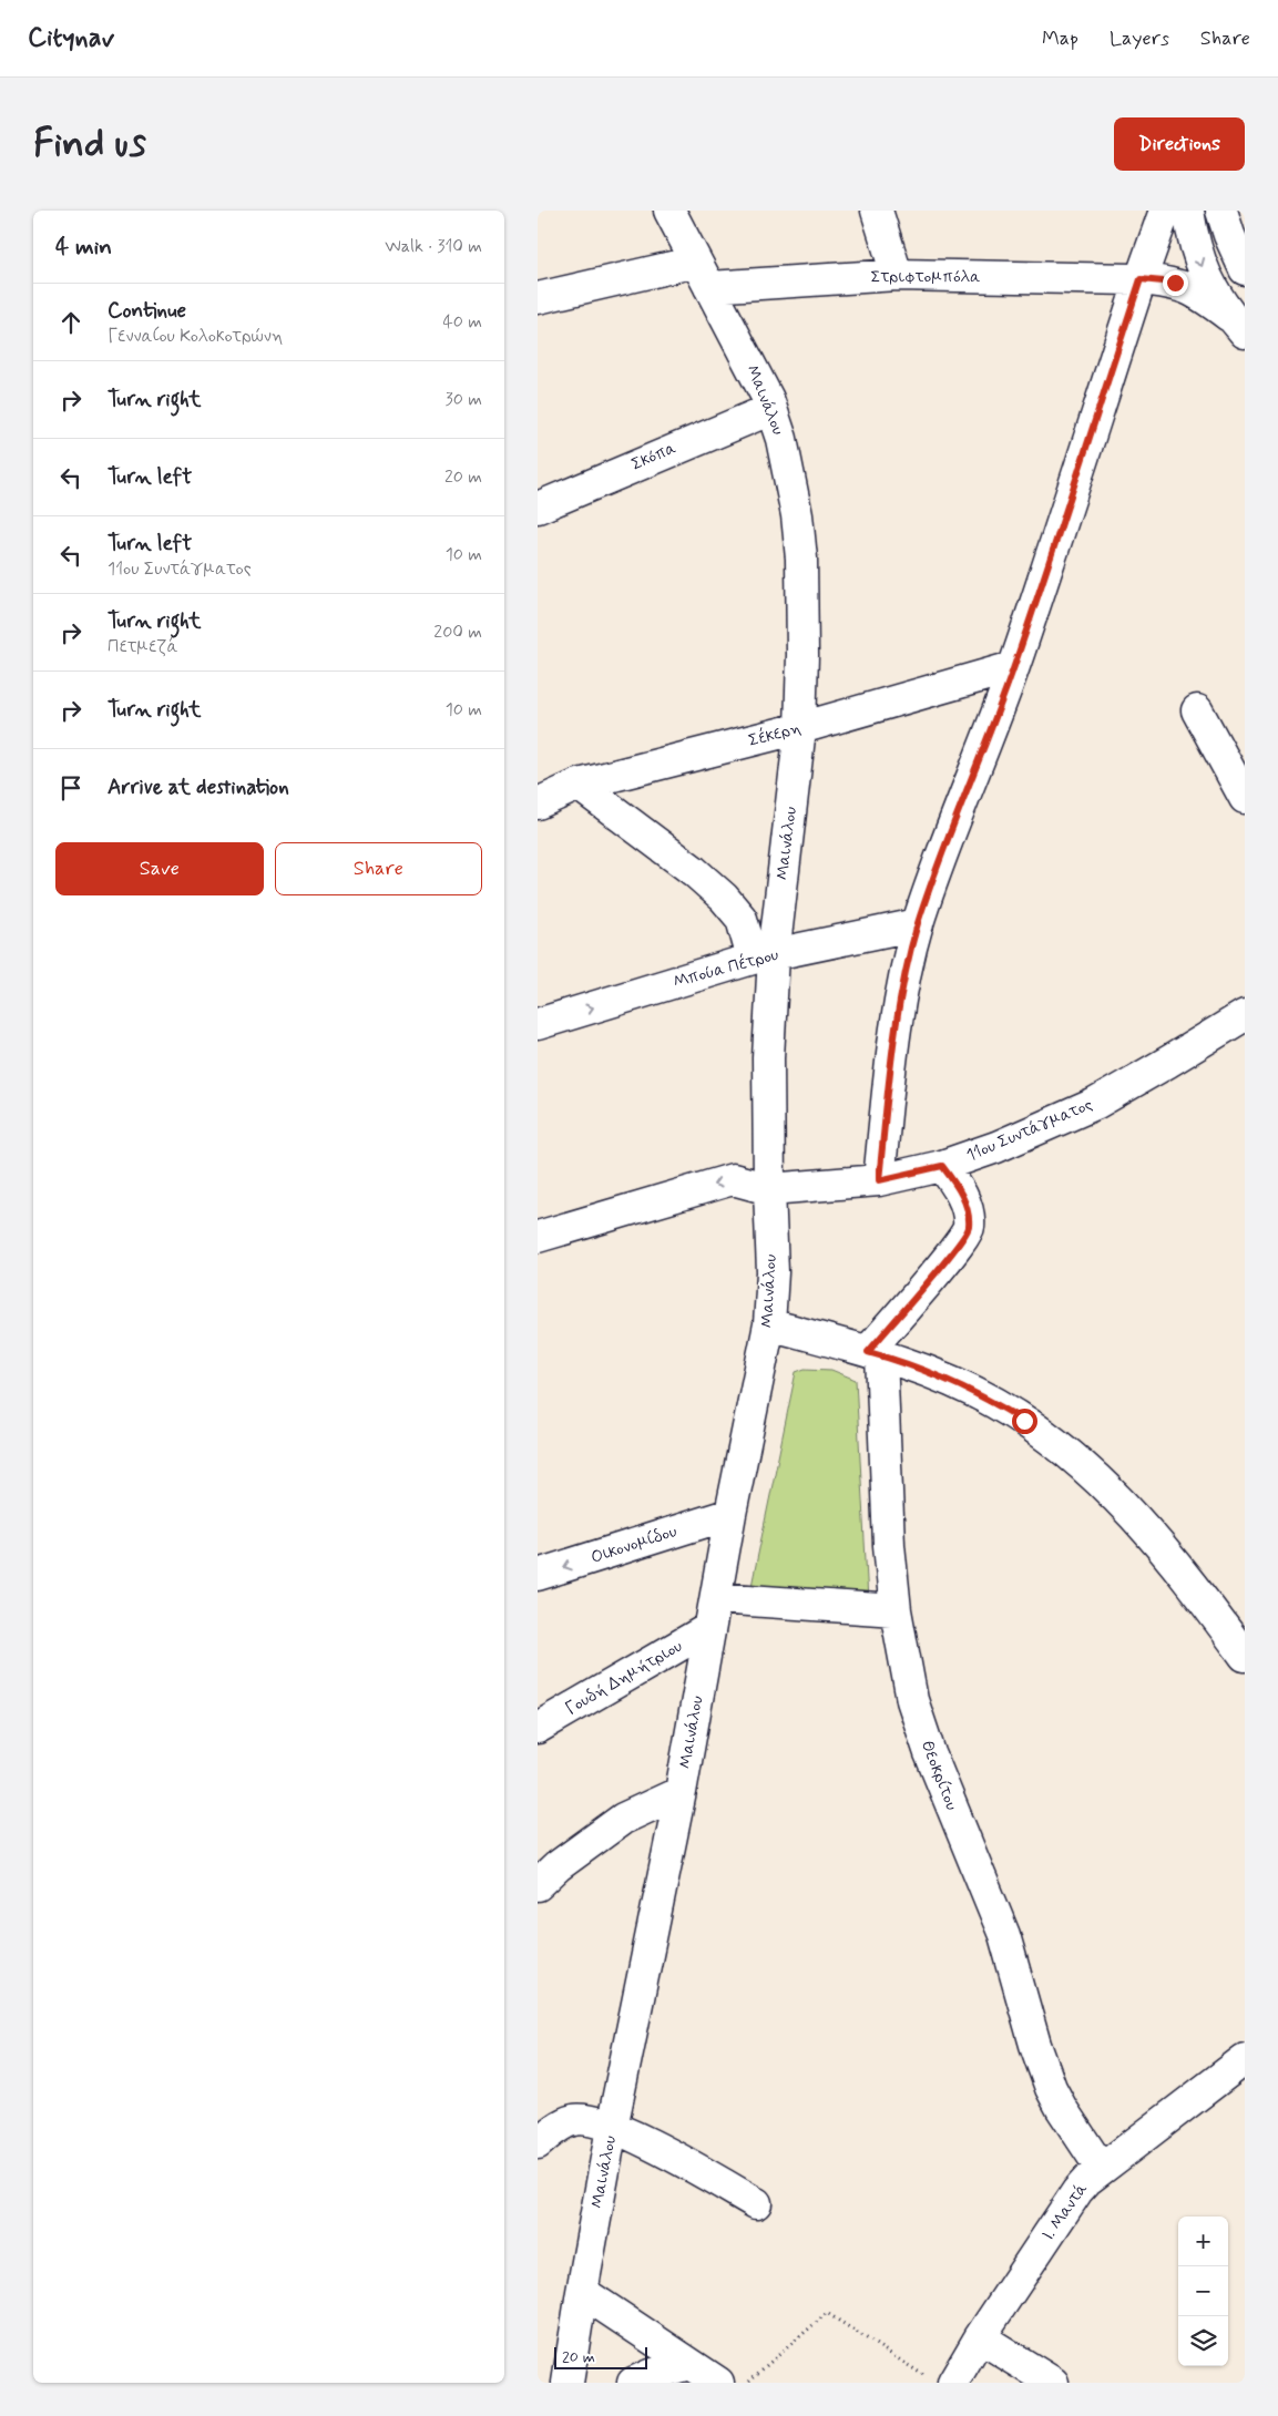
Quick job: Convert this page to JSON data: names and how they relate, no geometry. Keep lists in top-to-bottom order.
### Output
{
  "streets": {
    "street": [
      "Στριφτομπόλα",
      "Μαινάλου",
      "Σκόπα",
      "Σέκερη",
      "Μπούα Πέτρου",
      "11ου Συντάγματος",
      "Οικονομίδου",
      "Γουδή Δημήτριου",
      "Θεοκρίτου",
      "Ι. Μαντά"
    ]
  },
  "crossings": [
    ["Στριφτομπόλα", "Μαινάλου"],
    ["Μαινάλου", "Σκόπα"],
    ["Μαινάλου", "Σέκερη"],
    ["Μαινάλου", "Μπούα Πέτρου"],
    ["Μαινάλου", "11ου Συντάγματος"],
    ["Μαινάλου", "Οικονομίδου"],
    ["Μαινάλου", "Γουδή Δημήτριου"],
    ["Θεοκρίτου", "Ι. Μαντά"]
  ],
  "one_way": ["Μπούα Πέτρου"],
  "scale_bar": "20 m",
  "page": {
    "header": "Citynav",
    "nav": ["Map", "Layers", "Share"],
    "buttons": [
      "Directions",
      ["Save", "Share"]
    ],
    "title": "Find us",
    "heading": ["4 min", "Walk · 310 m"],
    "list": [
      ["Continue", "Γενναίου Κολοκοτρώνη", "40 m"],
      ["Turn right", "30 m"],
      ["Turn left", "20 m"],
      ["Turn left", "11ου Συντάγματος", "10 m"],
      ["Turn right", "Πετμεζά", "200 m"],
      ["Turn right", "10 m"],
      "Arrive at destination"
    ],
    "map_buttons": ["+", "−"],
    "scale": "20 m"
  }
}
